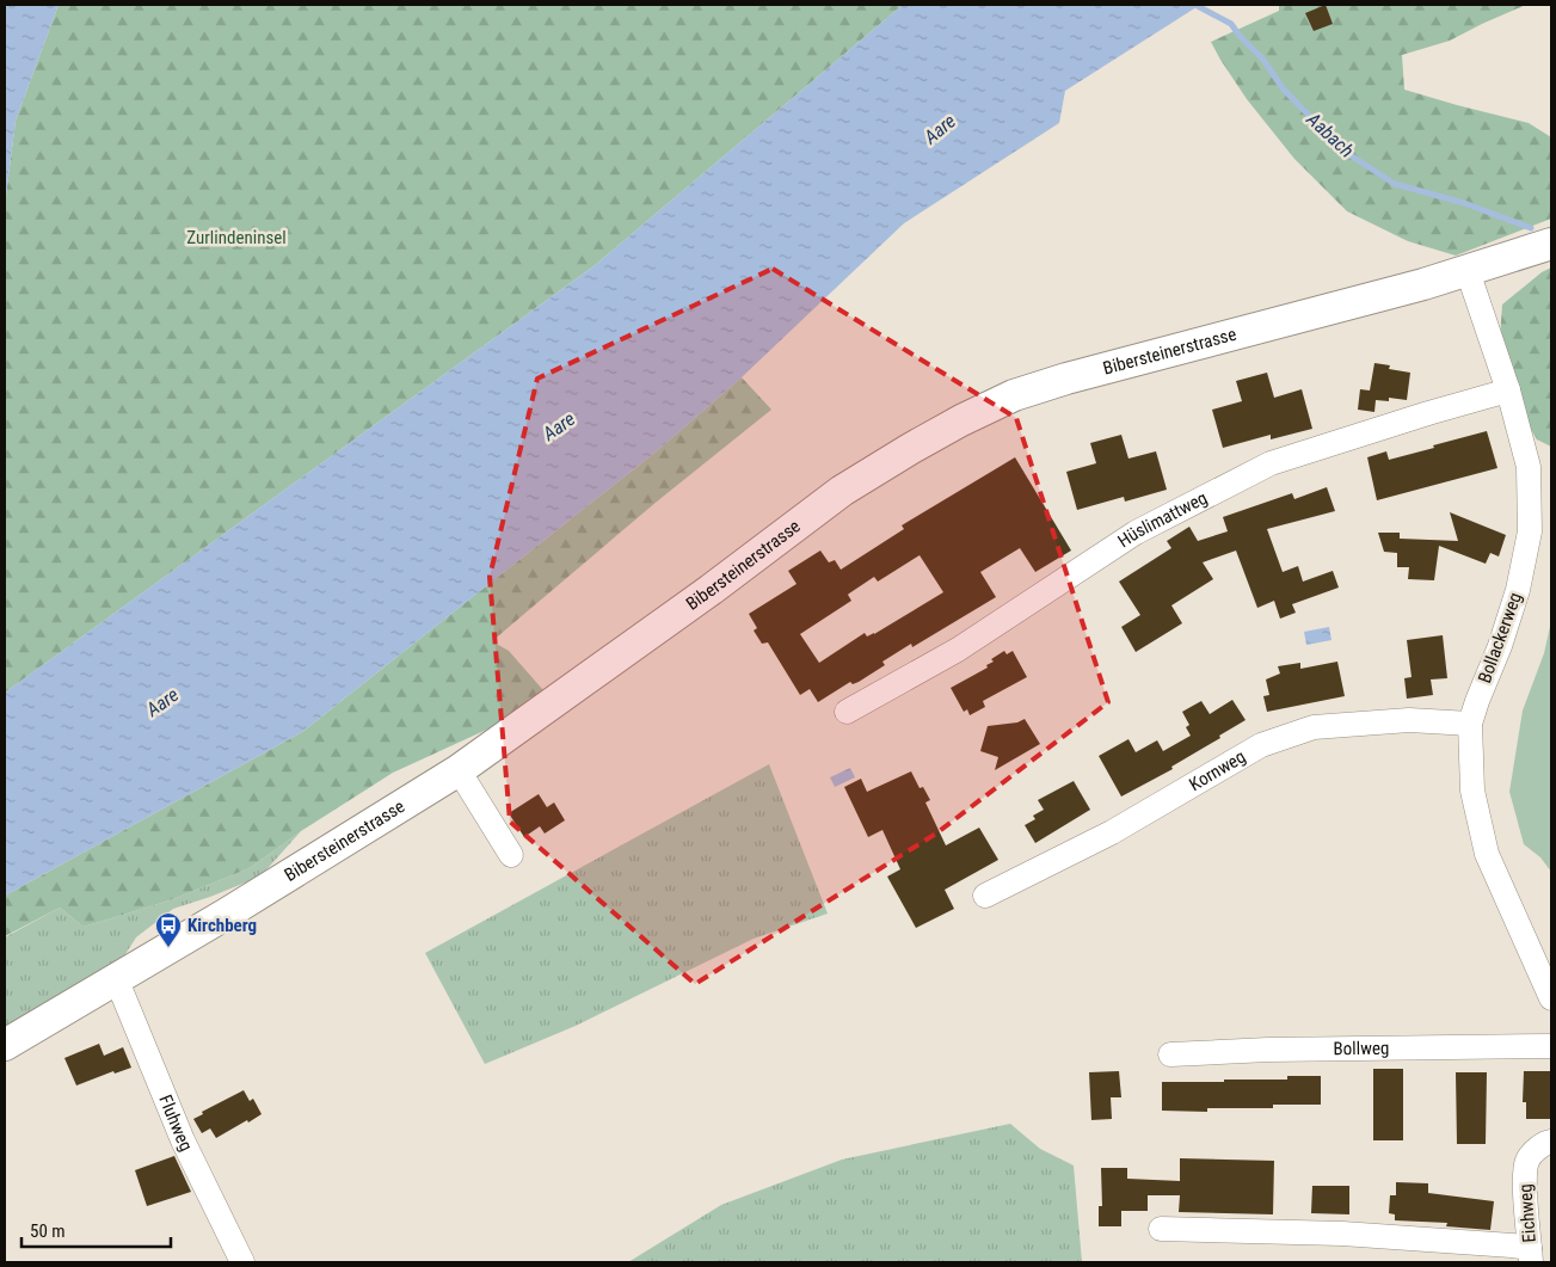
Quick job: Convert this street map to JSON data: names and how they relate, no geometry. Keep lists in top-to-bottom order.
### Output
{
  "streets": {
    "main road": ["Bibersteinerstrasse"],
    "street": [
      "Hüslimattweg",
      "Bollackerweg",
      "Kornweg",
      "Bollweg",
      "Fluhweg",
      "Eichweg"
    ]
  },
  "crossings": [
    ["Bibersteinerstrasse", "Bollackerweg"],
    ["Bibersteinerstrasse", "Fluhweg"],
    ["Hüslimattweg", "Bollackerweg"],
    ["Bollackerweg", "Kornweg"]
  ],
  "water": ["Aare", "Aabach"],
  "parks": ["Zurlindeninsel"],
  "places": {
    "bus stop": ["Kirchberg"]
  },
  "scale_bar": "50 m"
}
